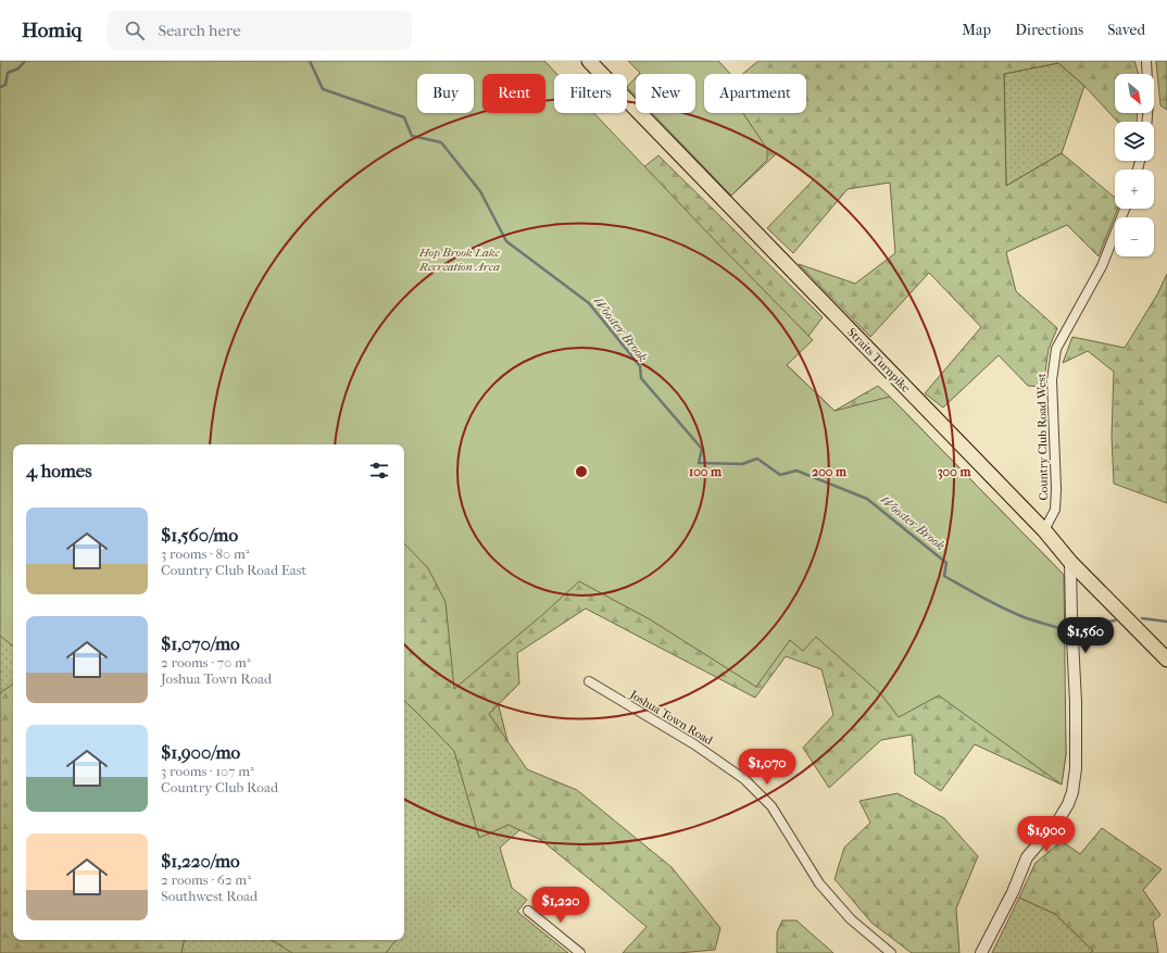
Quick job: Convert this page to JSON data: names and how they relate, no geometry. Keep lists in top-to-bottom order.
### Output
{
  "streets": {
    "main road": ["Straits Turnpike"],
    "street": ["Country Club Road West", "Joshua Town Road"]
  },
  "crossings": [
    ["Straits Turnpike", "Country Club Road West"]
  ],
  "water": ["Wooster Brook"],
  "parks": ["Hop Brook Lake Recreation Area"],
  "north": "bottom right",
  "page": {
    "header": "Homiq",
    "search": "Search here",
    "nav": ["Map", "Directions", "Saved"],
    "map_buttons": ["+", "−"],
    "chip": [
      "Buy",
      "Rent",
      "Filters",
      "New",
      "Apartment"
    ],
    "heading": "4 homes",
    "list": [
      {
        "name": "$1,560/mo",
        "note": "3 rooms · 80 m² · Country Club Road East"
      },
      {
        "name": "$1,070/mo",
        "note": "2 rooms · 70 m² · Joshua Town Road"
      },
      {
        "name": "$1,900/mo",
        "note": "3 rooms · 107 m² · Country Club Road"
      },
      {
        "name": "$1,220/mo",
        "note": "2 rooms · 62 m² · Southwest Road"
      }
    ],
    "price": [
      "$1,560",
      "$1,070",
      "$1,900",
      "$1,220"
    ]
  },
  "rings": ["100 m", "200 m", "300 m"]
}
